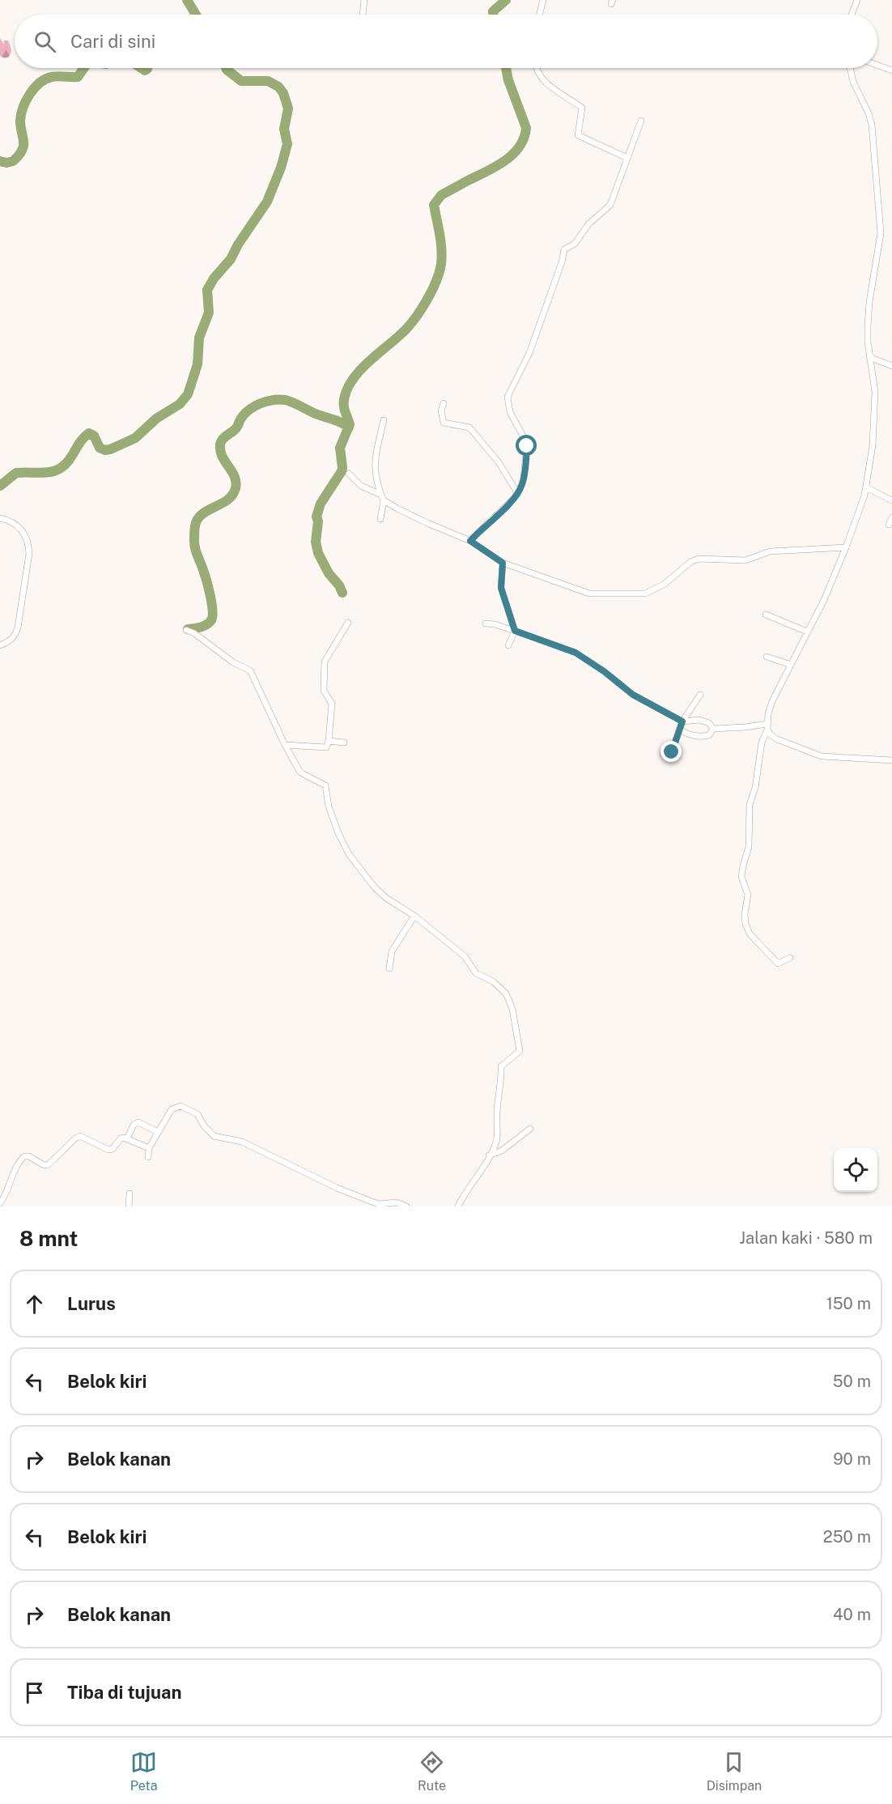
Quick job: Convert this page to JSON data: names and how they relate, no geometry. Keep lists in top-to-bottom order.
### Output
{
  "page": {
    "search": "Cari di sini",
    "heading": ["8 mnt", "Jalan kaki · 580 m"],
    "list": [
      ["Lurus", "150 m"],
      ["Belok kiri", "50 m"],
      ["Belok kanan", "90 m"],
      ["Belok kiri", "250 m"],
      ["Belok kanan", "40 m"],
      "Tiba di tujuan"
    ],
    "nav": ["Peta", "Rute", "Disimpan"]
  }
}
